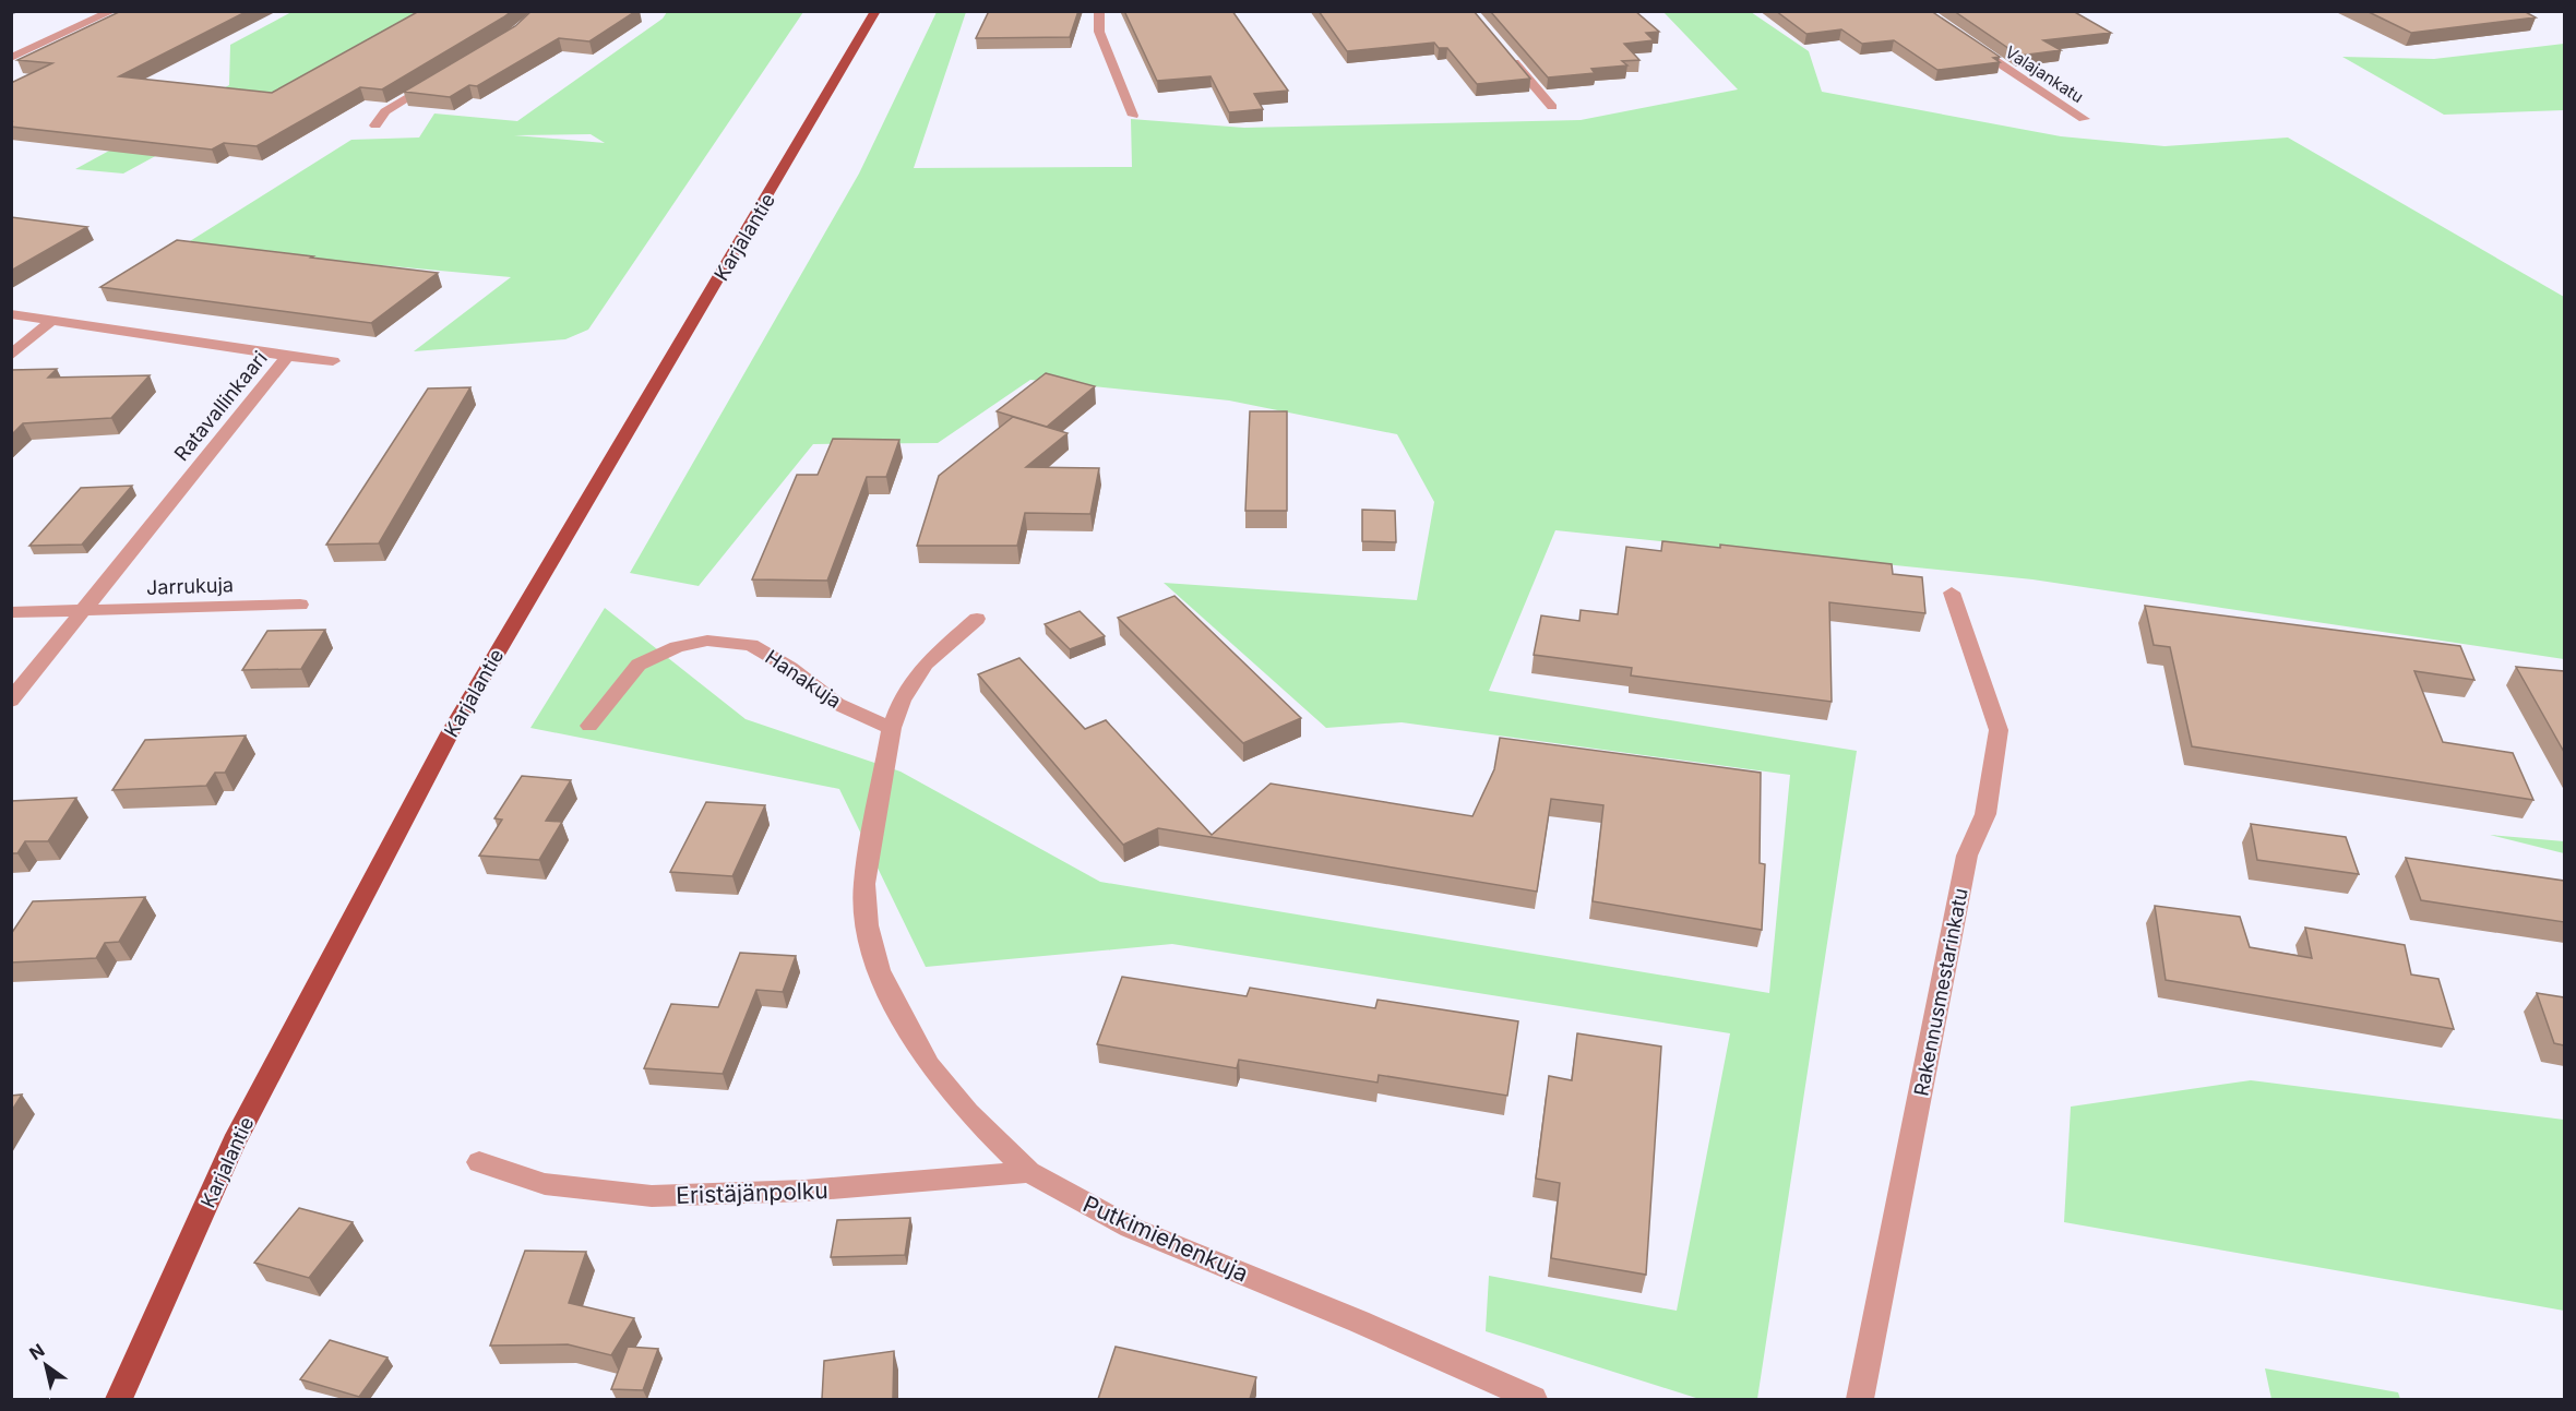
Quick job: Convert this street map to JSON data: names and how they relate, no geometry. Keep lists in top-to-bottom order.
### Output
{
  "streets": {
    "main road": ["Karjalantie"],
    "street": [
      "Valajankatu",
      "Ratavallinkaari",
      "Jarrukuja",
      "Hanakuja",
      "Rakennusmestarinkatu",
      "Eristäjänpolku",
      "Putkimiehenkuja"
    ]
  },
  "crossings": [
    ["Ratavallinkaari", "Jarrukuja"],
    ["Hanakuja", "Putkimiehenkuja"],
    ["Eristäjänpolku", "Putkimiehenkuja"]
  ],
  "north": "top left"
}
